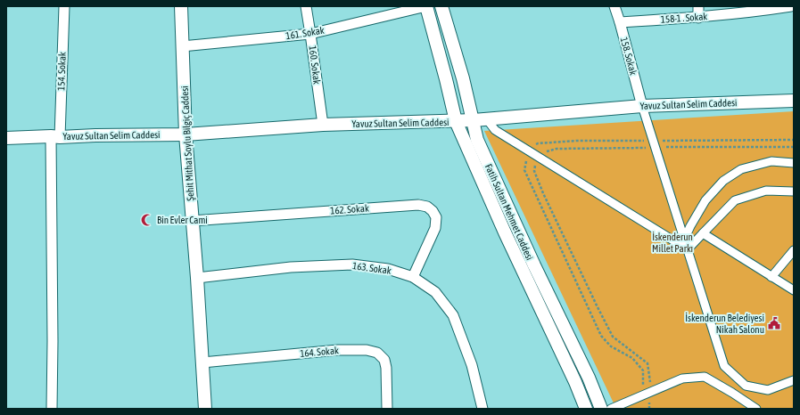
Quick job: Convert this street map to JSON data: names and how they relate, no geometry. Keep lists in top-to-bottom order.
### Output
{
  "streets": {
    "street": [
      "158-1 . Sokak",
      "161. Sokak",
      "158. Sokak",
      "160. Sokak",
      "154. Sokak",
      "Yavuz Sultan Selim Caddesi",
      "Şehit Mithat Soylu Bilgiç Caddesi",
      "162. Sokak",
      "Fatih Sultan Mehmet Caddesi",
      "163. Sokak",
      "164. Sokak"
    ]
  },
  "crossings": [
    ["158-1 . Sokak", "158. Sokak"],
    ["161. Sokak", "160. Sokak"],
    ["161. Sokak", "Şehit Mithat Soylu Bilgiç Caddesi"],
    ["161. Sokak", "Fatih Sultan Mehmet Caddesi"],
    ["158. Sokak", "Yavuz Sultan Selim Caddesi"],
    ["160. Sokak", "Yavuz Sultan Selim Caddesi"],
    ["154. Sokak", "Yavuz Sultan Selim Caddesi"],
    ["Yavuz Sultan Selim Caddesi", "Şehit Mithat Soylu Bilgiç Caddesi"],
    ["Yavuz Sultan Selim Caddesi", "Fatih Sultan Mehmet Caddesi"],
    ["Şehit Mithat Soylu Bilgiç Caddesi", "162. Sokak"],
    ["Şehit Mithat Soylu Bilgiç Caddesi", "163. Sokak"],
    ["Şehit Mithat Soylu Bilgiç Caddesi", "164. Sokak"],
    ["162. Sokak", "163. Sokak"]
  ],
  "parks": ["İskenderun Millet Parkı"],
  "places": {
    "mosque": ["Bin Evler Cami"],
    "public building": ["İskenderun Belediyesi Nikah Salonu"]
  }
}
